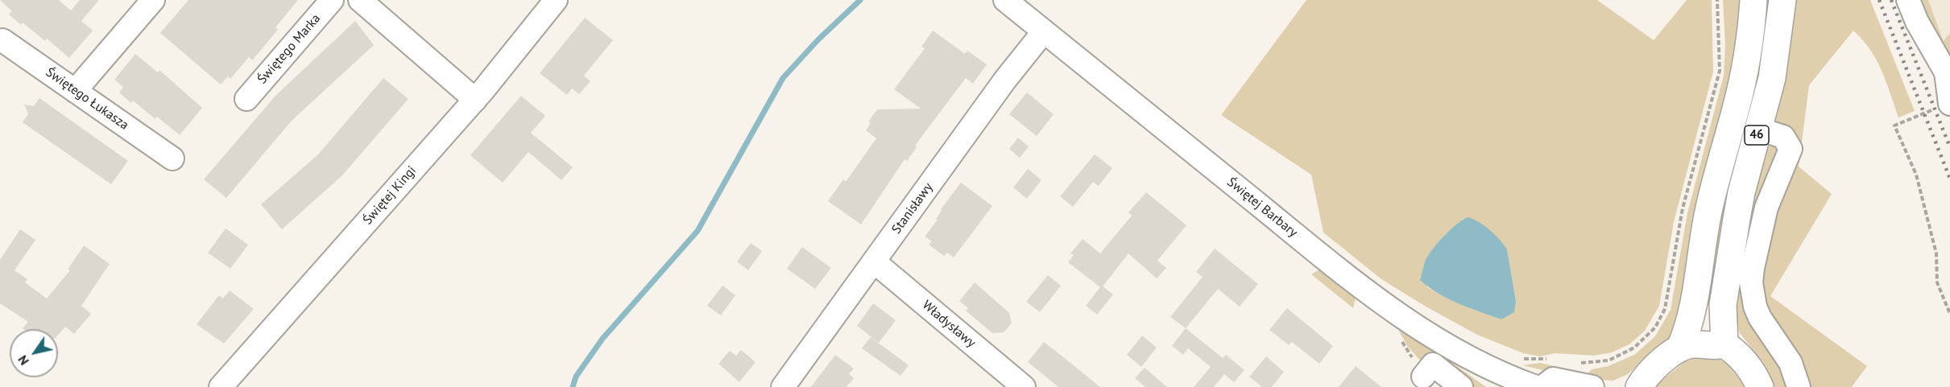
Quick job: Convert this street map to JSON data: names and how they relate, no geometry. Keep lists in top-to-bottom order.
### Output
{
  "streets": {
    "main road": ["46"],
    "street": [
      "Świętego Marka",
      "Świętego Łukasza",
      "Świętej Kingi",
      "Świętej Barbary",
      "Stanisławy",
      "Władysławy"
    ]
  },
  "crossings": [
    ["Świętej Barbary", "Stanisławy"],
    ["Stanisławy", "Władysławy"]
  ],
  "north": "bottom left"
}
